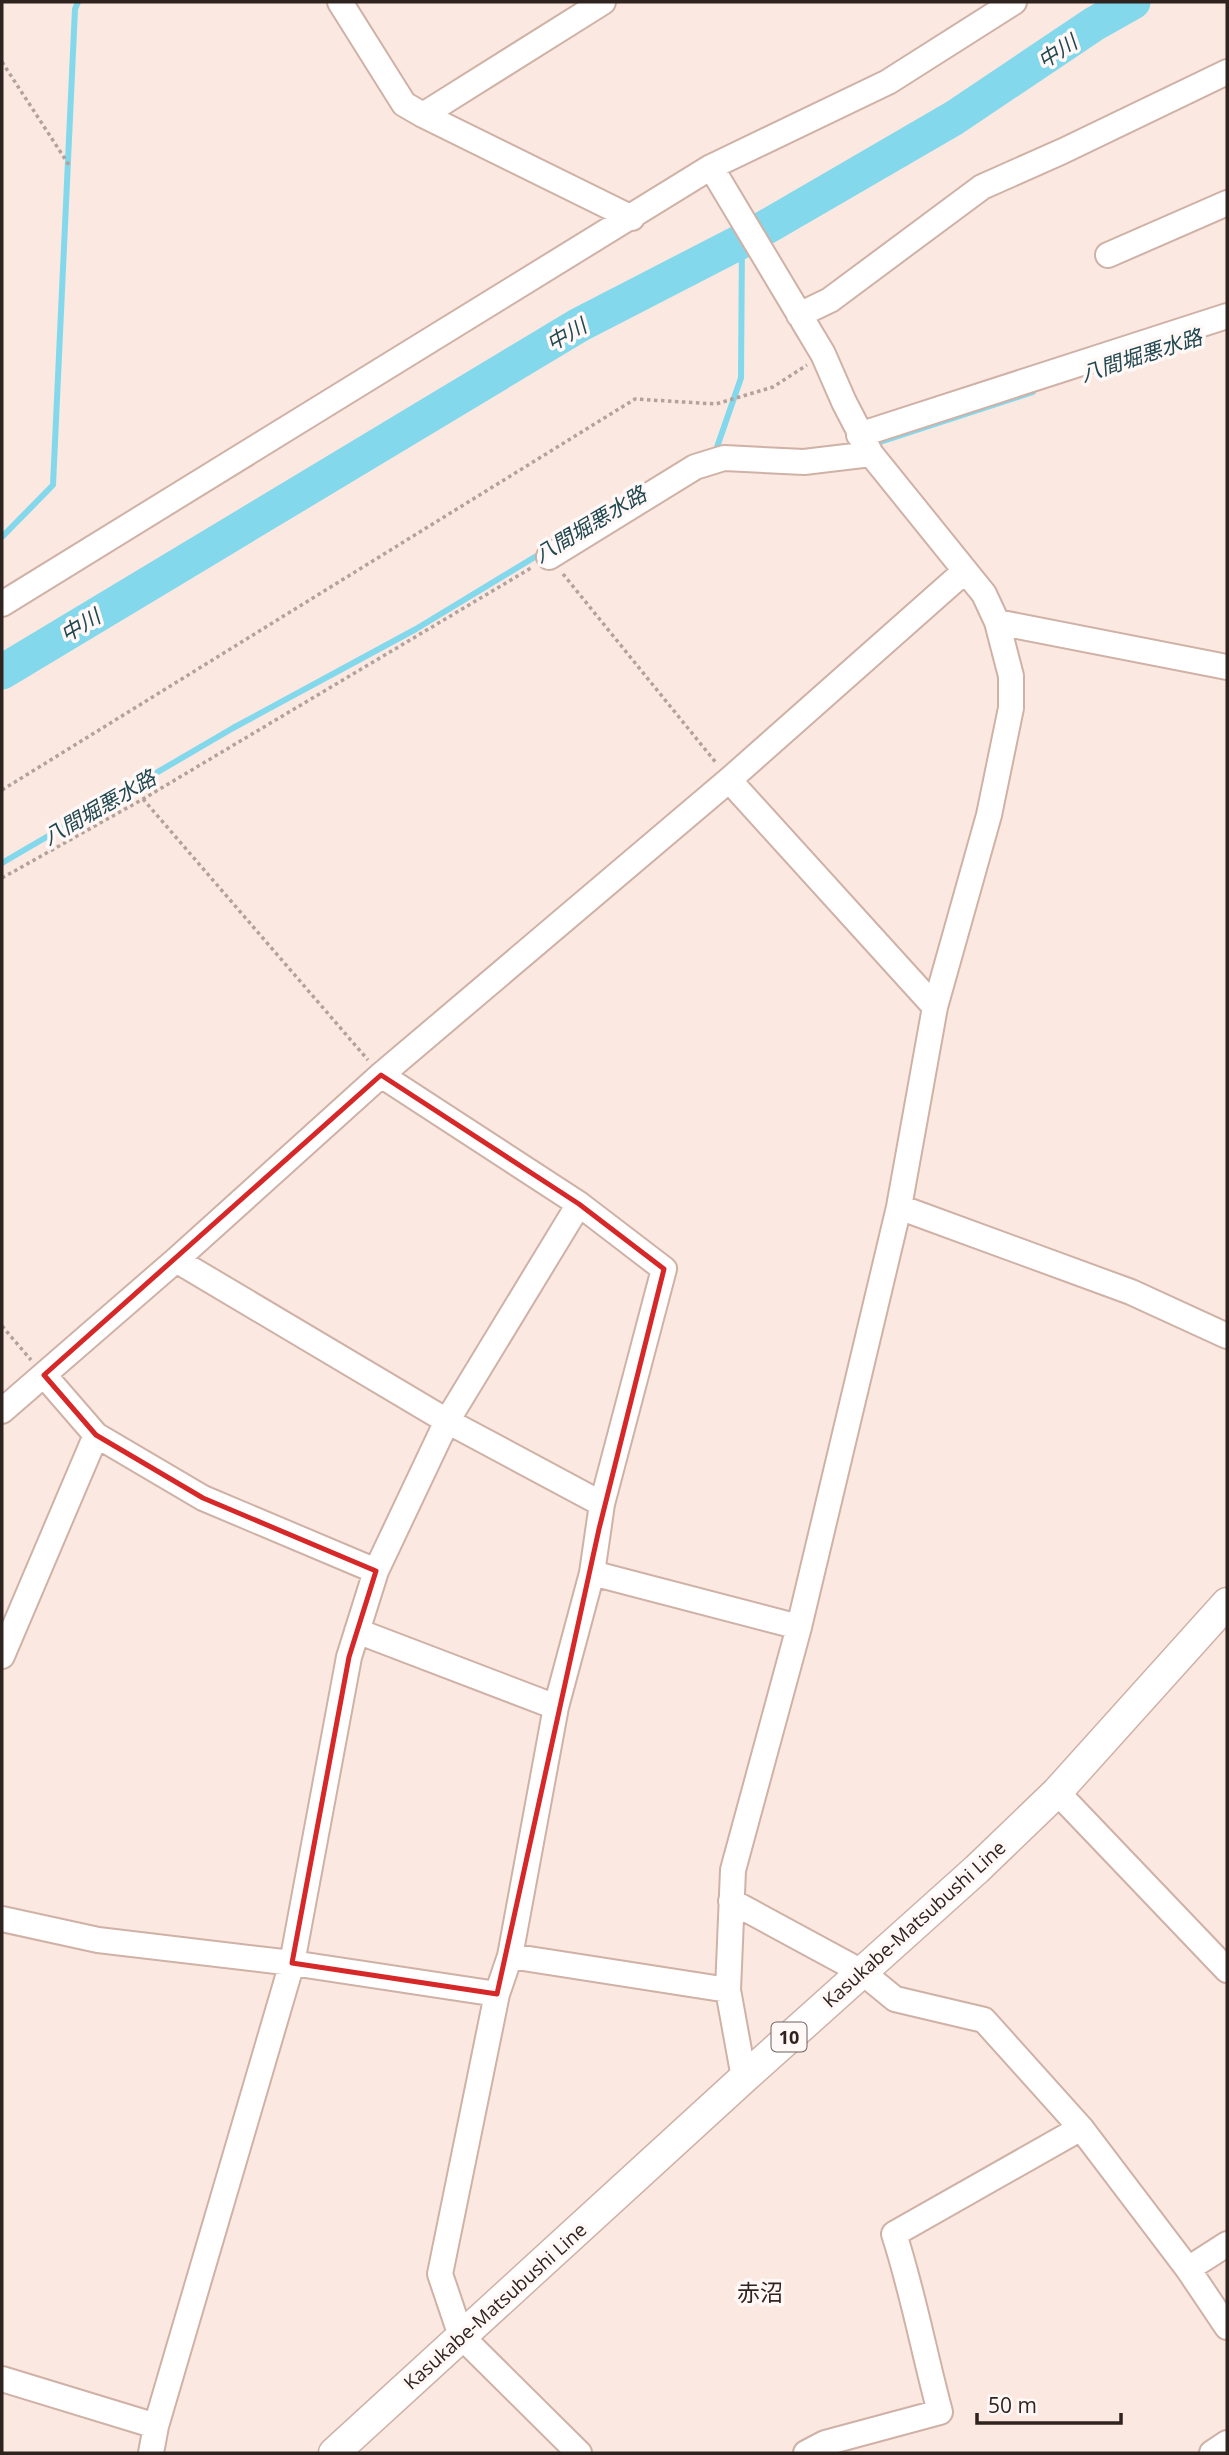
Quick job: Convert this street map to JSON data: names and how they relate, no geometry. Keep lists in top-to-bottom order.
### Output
{
  "streets": {
    "main road": ["Kasukabe-Matsubushi Line", "10"]
  },
  "districts": ["赤沼"],
  "water": ["中川", "八間堀悪水路"],
  "scale_bar": "50 m"
}
